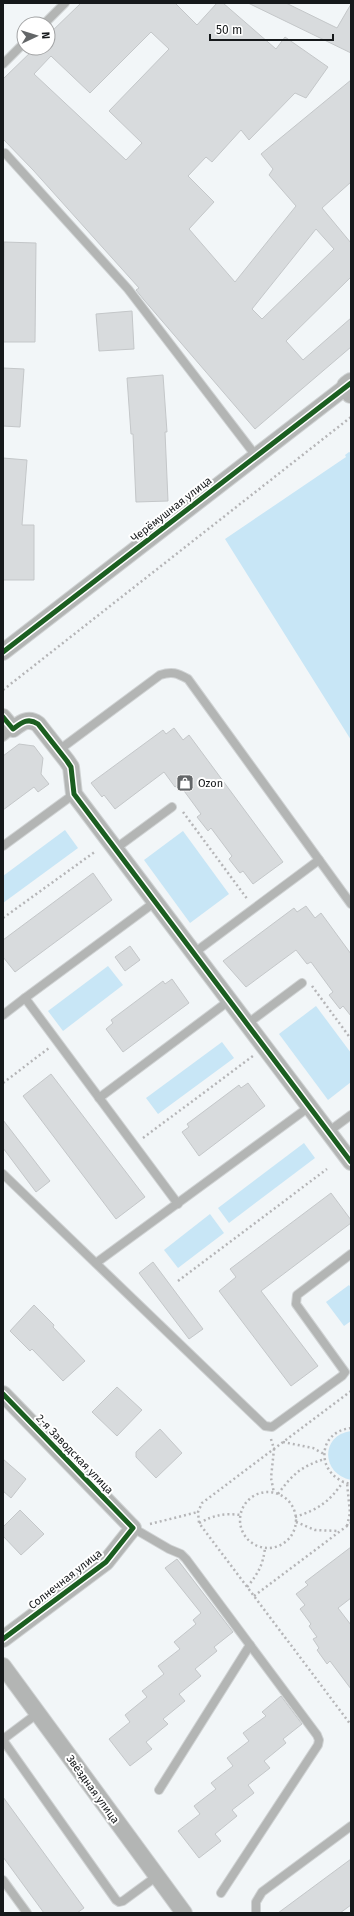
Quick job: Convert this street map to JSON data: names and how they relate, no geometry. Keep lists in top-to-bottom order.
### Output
{
  "streets": {
    "street": [
      "Черёмушная улица",
      "2-я Заводская улица",
      "Солнечная улица",
      "Звёздная улица"
    ]
  },
  "crossings": [
    ["2-я Заводская улица", "Солнечная улица"]
  ],
  "places": {
    "shop": ["Ozon"]
  },
  "scale_bar": "50 m",
  "north": "right"
}
